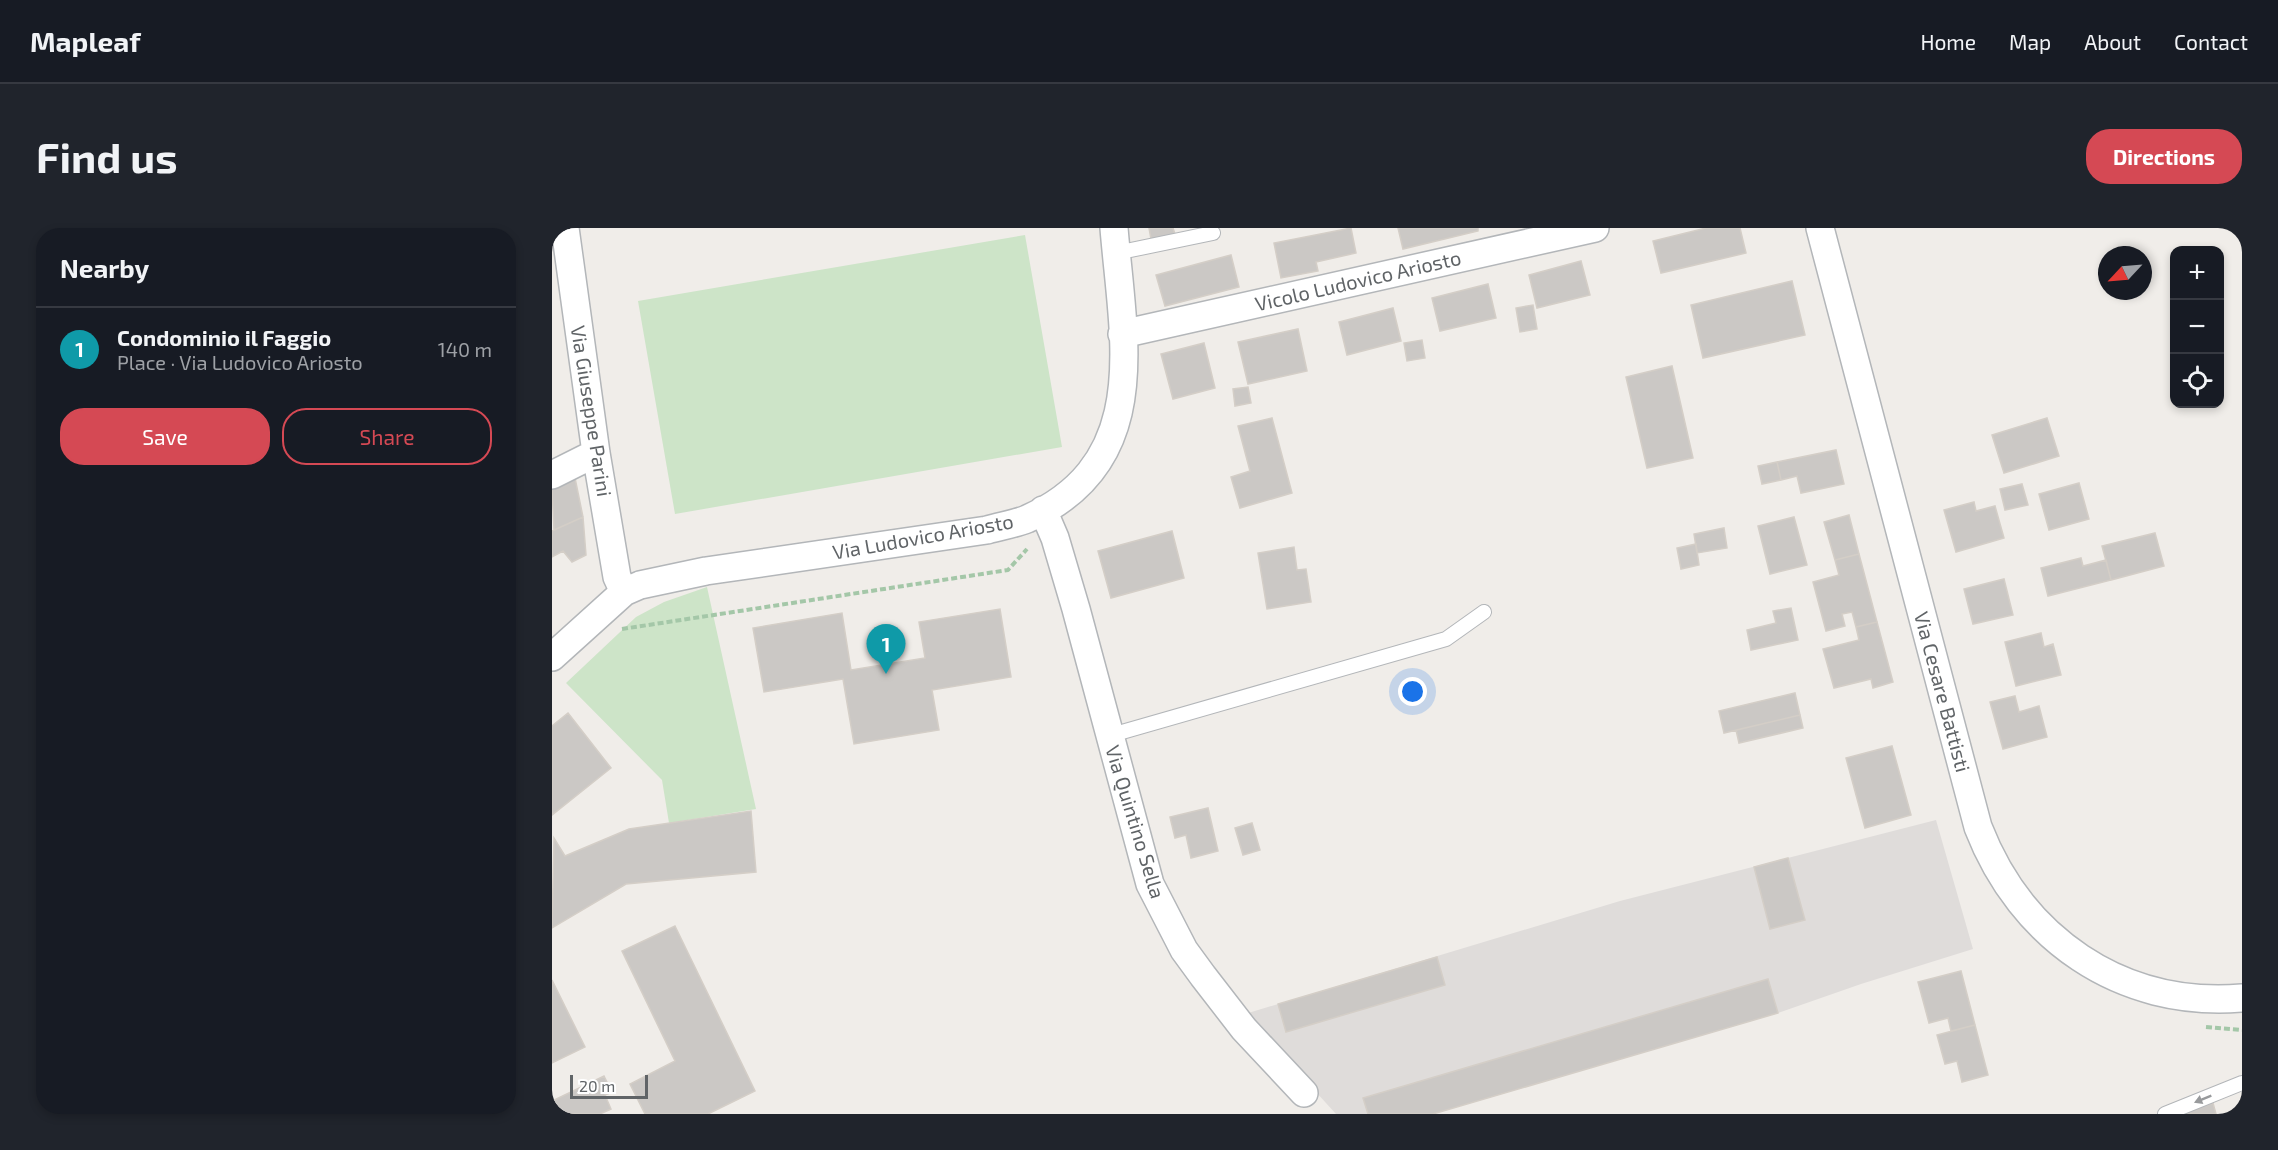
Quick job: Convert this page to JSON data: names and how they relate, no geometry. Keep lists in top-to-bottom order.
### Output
{
  "streets": {
    "street": [
      "Vicolo Ludovico Ariosto",
      "Via Giuseppe Parini",
      "Via Ludovico Ariosto",
      "Via Cesare Battisti",
      "Via Quintino Sella"
    ]
  },
  "crossings": [
    ["Vicolo Ludovico Ariosto", "Via Ludovico Ariosto"],
    ["Via Giuseppe Parini", "Via Ludovico Ariosto"],
    ["Via Ludovico Ariosto", "Via Quintino Sella"]
  ],
  "scale_bar": "20 m",
  "north": "bottom left",
  "page": {
    "header": "Mapleaf",
    "nav": [
      "Home",
      "Map",
      "About",
      "Contact"
    ],
    "buttons": [
      "Directions",
      ["Save", "Share"]
    ],
    "title": "Find us",
    "heading": "Nearby",
    "map_buttons": ["+", "−"],
    "list": [
      {
        "mark": "1",
        "name": "Condominio il Faggio",
        "note": "Place · Via Ludovico Ariosto",
        "value": "140 m"
      }
    ],
    "pins": "1",
    "scale": "20 m"
  }
}
